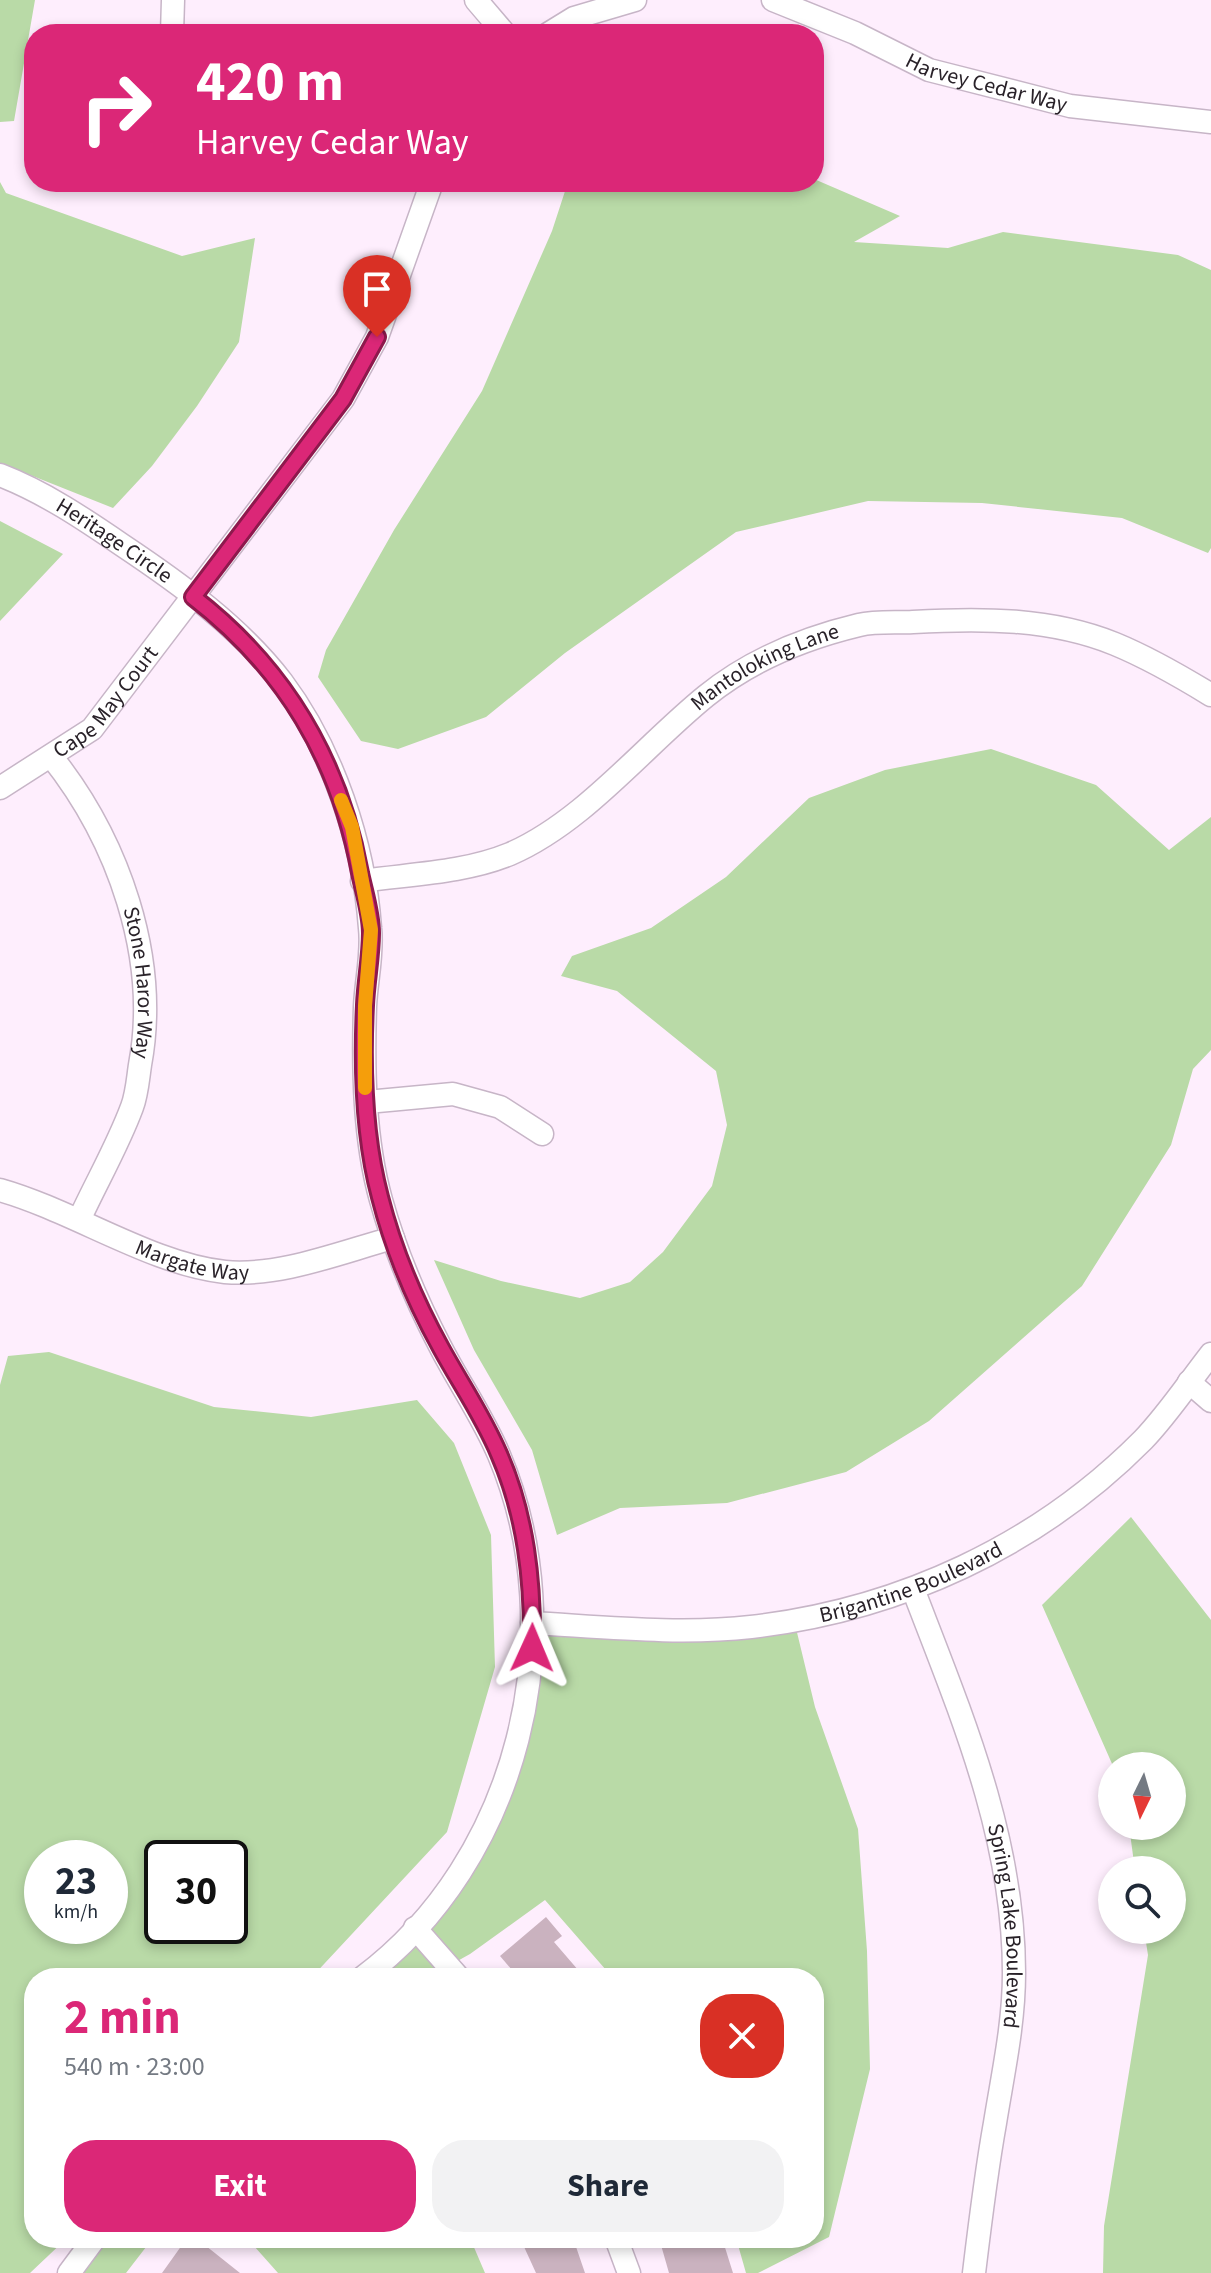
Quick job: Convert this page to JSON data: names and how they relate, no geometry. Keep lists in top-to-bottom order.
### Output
{
  "streets": {
    "street": [
      "Harvey Cedar Way",
      "Heritage Circle",
      "Mantoloking Lane",
      "Cape May Court",
      "Stone Haror Way",
      "Margate Way",
      "Brigantine Boulevard",
      "Spring Lake Boulevard"
    ]
  },
  "crossings": [
    ["Heritage Circle", "Mantoloking Lane"],
    ["Heritage Circle", "Cape May Court"],
    ["Heritage Circle", "Margate Way"],
    ["Heritage Circle", "Brigantine Boulevard"],
    ["Cape May Court", "Stone Haror Way"],
    ["Stone Haror Way", "Margate Way"],
    ["Brigantine Boulevard", "Spring Lake Boulevard"]
  ],
  "north": "bottom",
  "page": {
    "turn": ["420 m", "Harvey Cedar Way"],
    "speed": "23 km/h",
    "limit": "30",
    "heading": ["2 min", "540 m · 23:00"],
    "buttons": ["Exit", "Share"]
  }
}
